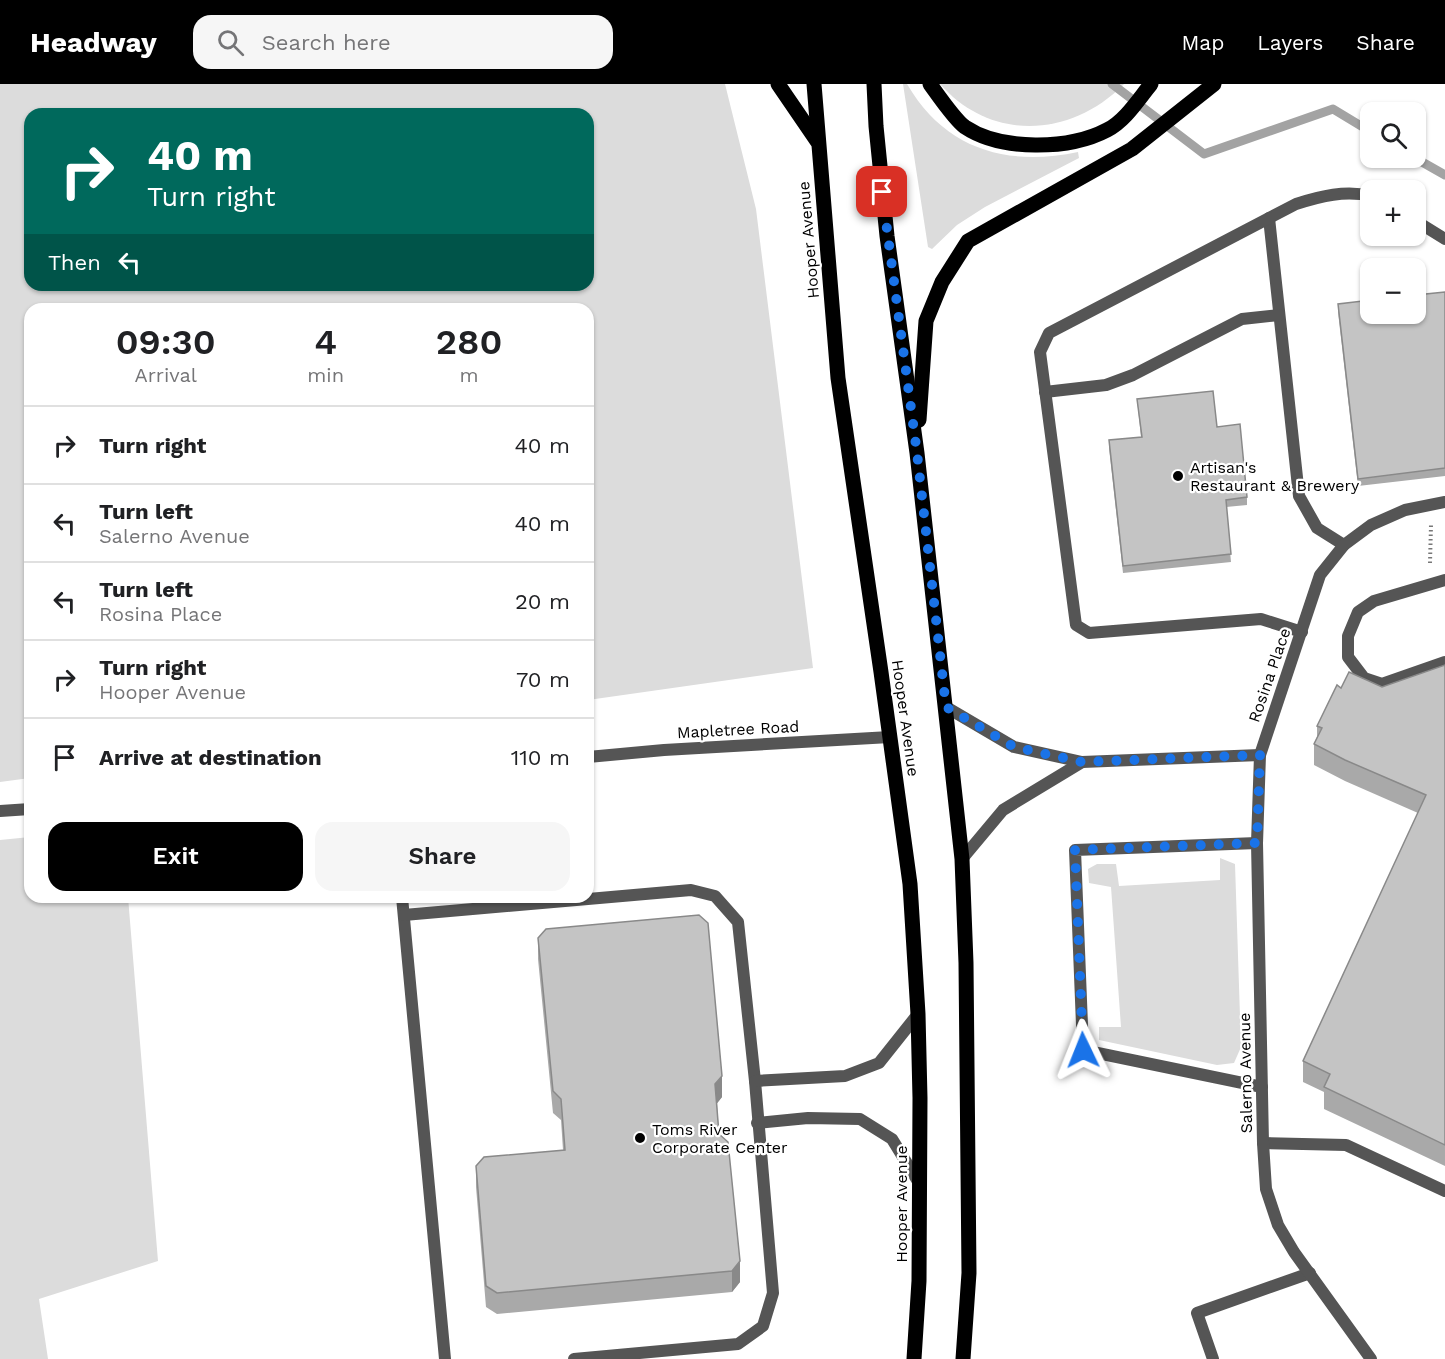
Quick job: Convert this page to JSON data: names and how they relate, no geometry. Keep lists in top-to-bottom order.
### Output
{
  "streets": {
    "main road": ["Hooper Avenue"],
    "street": ["Rosina Place", "Mapletree Road", "Salerno Avenue"]
  },
  "crossings": [
    ["Hooper Avenue", "Mapletree Road"],
    ["Rosina Place", "Salerno Avenue"]
  ],
  "places": ["Artisan's Restaurant & Brewery", "Toms River Corporate Center"],
  "page": {
    "header": "Headway",
    "search": "Search here",
    "nav": ["Map", "Layers", "Share"],
    "map_buttons": ["+", "−"],
    "turn": ["40 m", "Turn right"],
    "then": "Then",
    "eta": [
      "09:30",
      "Arrival",
      "4",
      "min",
      "280",
      "m"
    ],
    "list": [
      {
        "name": "Turn right",
        "value": "40 m"
      },
      {
        "name": "Turn left",
        "note": "Salerno Avenue",
        "value": "40 m"
      },
      {
        "name": "Turn left",
        "note": "Rosina Place",
        "value": "20 m"
      },
      {
        "name": "Turn right",
        "note": "Hooper Avenue",
        "value": "70 m"
      },
      {
        "name": "Arrive at destination",
        "value": "110 m"
      }
    ],
    "buttons": ["Exit", "Share"]
  }
}
